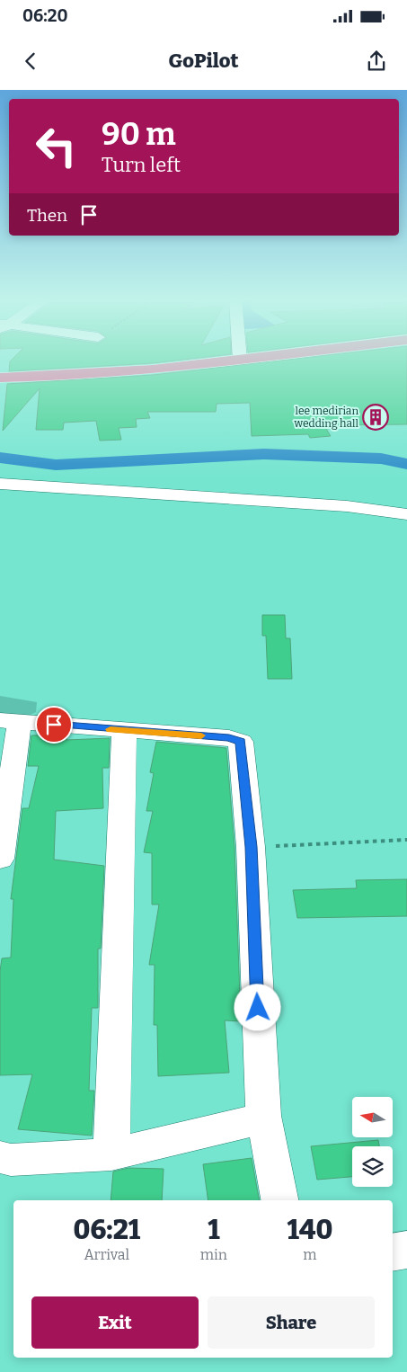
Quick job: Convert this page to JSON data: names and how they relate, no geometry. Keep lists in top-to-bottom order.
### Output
{
  "places": {
    "building": ["lee medirian wedding hall"]
  },
  "north": "left",
  "page": {
    "status": "06:20",
    "header": "GoPilot",
    "turn": ["90 m", "Turn left"],
    "then": "Then",
    "eta": [
      "06:21",
      "Arrival",
      "1",
      "min",
      "140",
      "m"
    ],
    "buttons": ["Exit", "Share"]
  }
}
